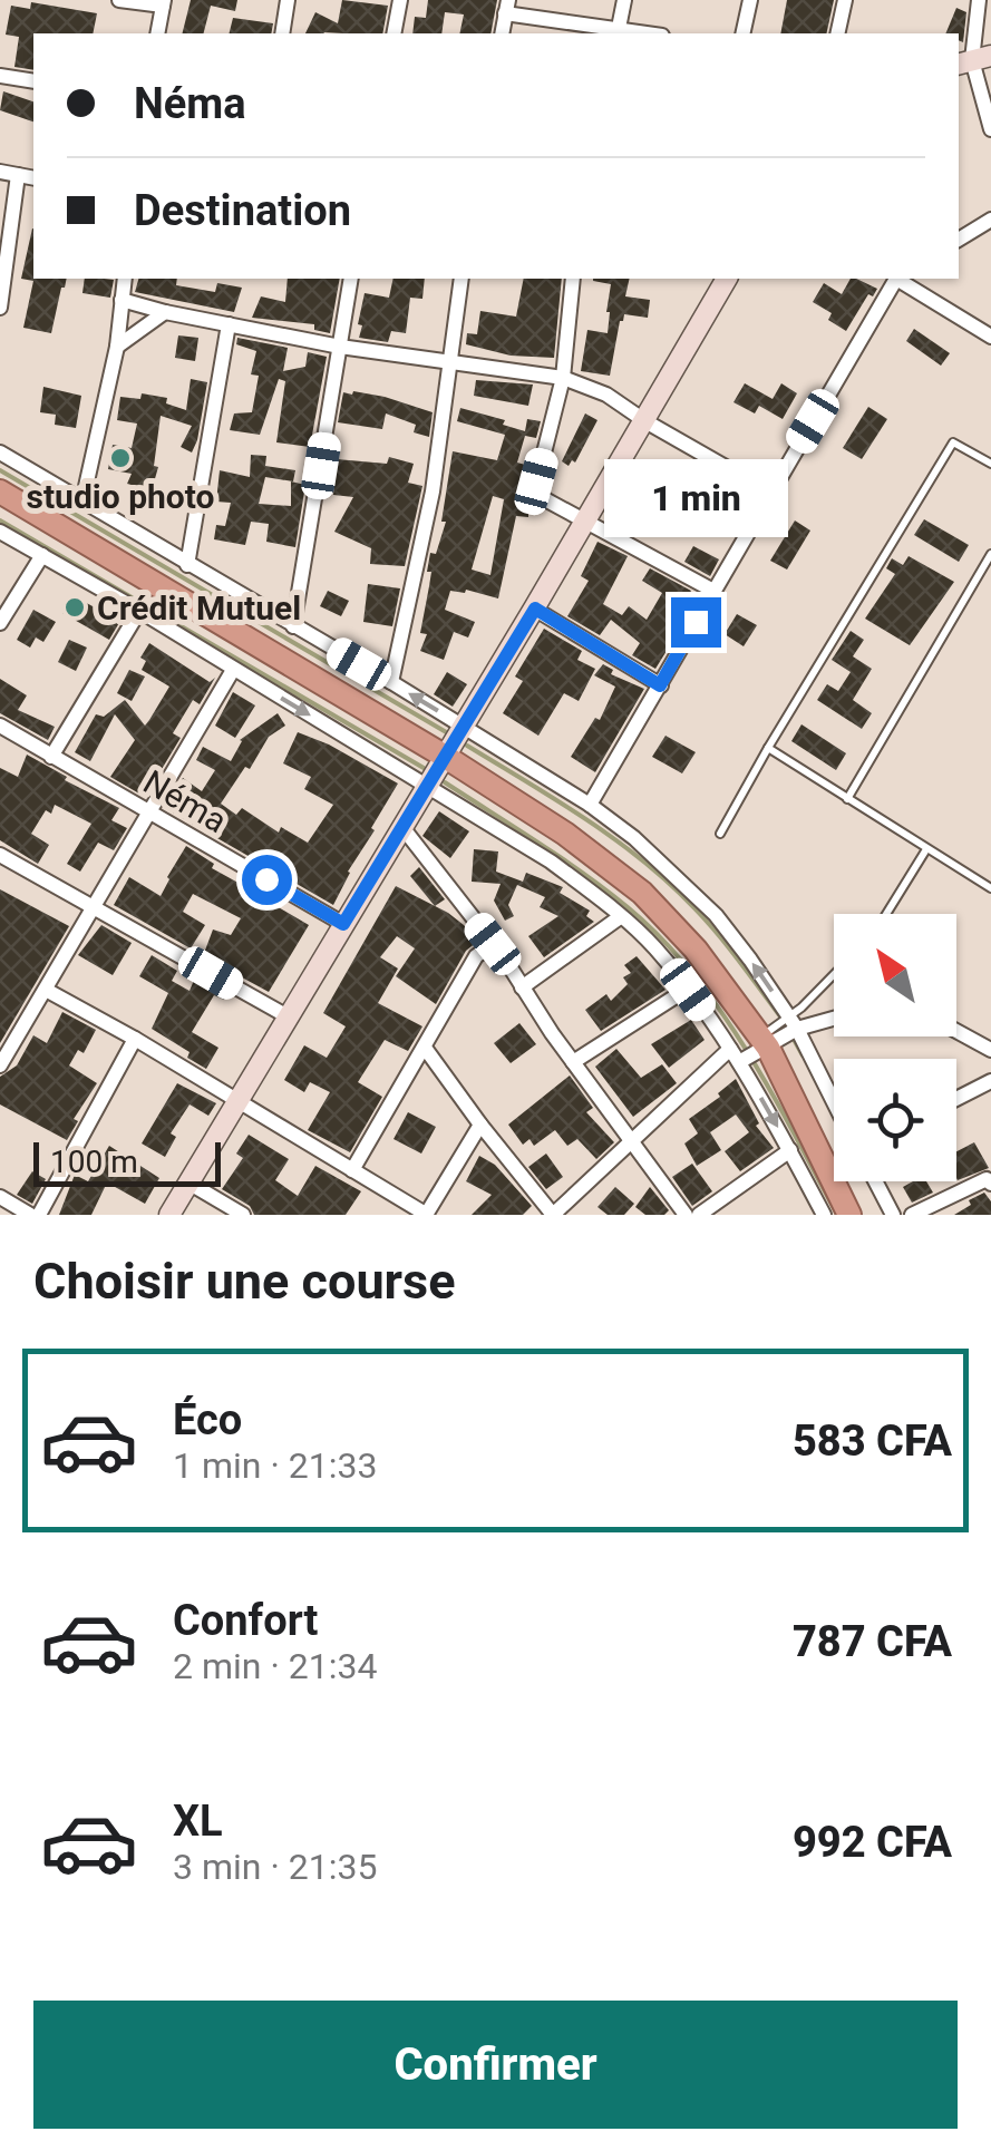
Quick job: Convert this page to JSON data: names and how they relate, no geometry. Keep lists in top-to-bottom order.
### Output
{
  "streets": {
    "street": ["Néma"]
  },
  "places": ["studio photo", "Crédit Mutuel"],
  "scale_bar": "100 m",
  "north": "top left",
  "page": {
    "banner": ["Néma", "Destination"],
    "bubble": "1 min",
    "scale": "100 m",
    "heading": "Choisir une course",
    "list": [
      {
        "name": "Éco",
        "note": "1 min · 21:33",
        "value": "583 CFA"
      },
      {
        "name": "Confort",
        "note": "2 min · 21:34",
        "value": "787 CFA"
      },
      {
        "name": "XL",
        "note": "3 min · 21:35",
        "value": "992 CFA"
      }
    ],
    "buttons": "Confirmer"
  }
}
